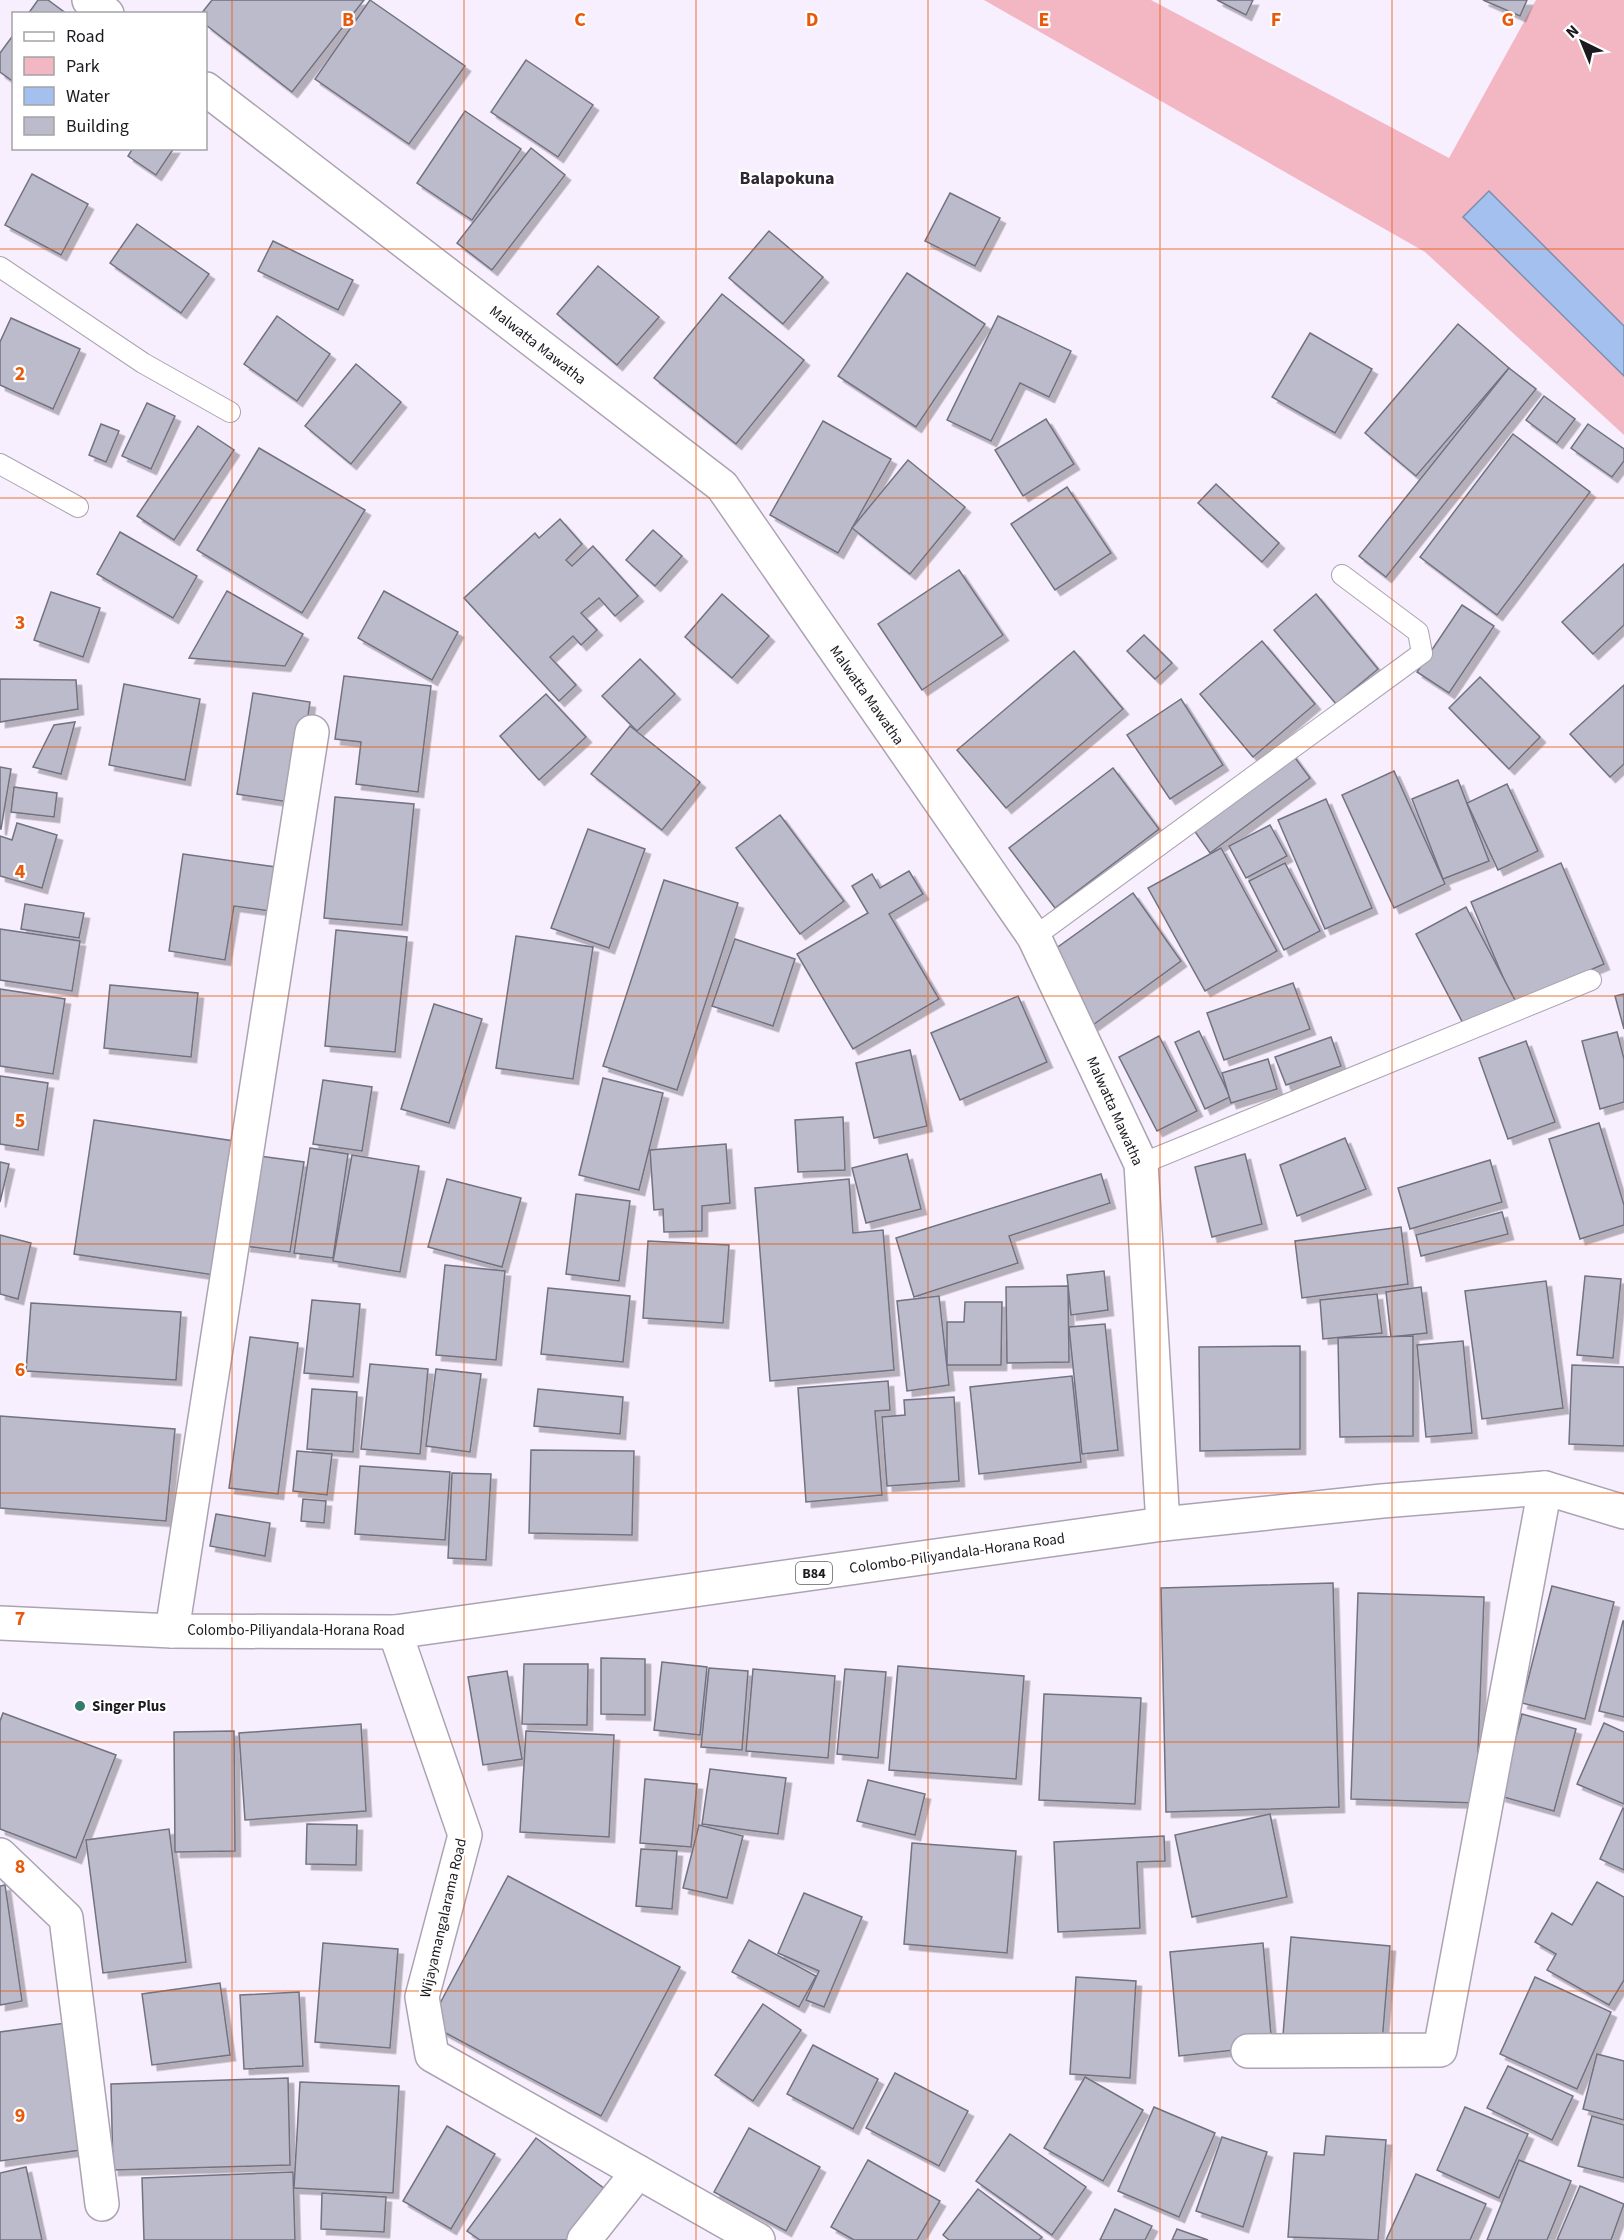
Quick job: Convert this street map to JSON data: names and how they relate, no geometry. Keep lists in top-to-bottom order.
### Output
{
  "streets": {
    "street": [
      "Malwatta Mawatha",
      "Colombo-Piliyandala-Horana Road",
      "B84",
      "Wijayamangalarama Road"
    ]
  },
  "crossings": [
    ["Malwatta Mawatha", "Colombo-Piliyandala-Horana Road"],
    ["Colombo-Piliyandala-Horana Road", "Wijayamangalarama Road"]
  ],
  "districts": ["Balapokuna"],
  "places": ["Singer Plus"],
  "legend": [
    "Road",
    "Park",
    "Water",
    "Building"
  ],
  "north": "top left",
  "grid": {
    "columns": [
      "B",
      "C",
      "D",
      "E",
      "F",
      "G"
    ],
    "rows": [
      "2",
      "3",
      "4",
      "5",
      "6",
      "7",
      "8",
      "9"
    ]
  }
}
